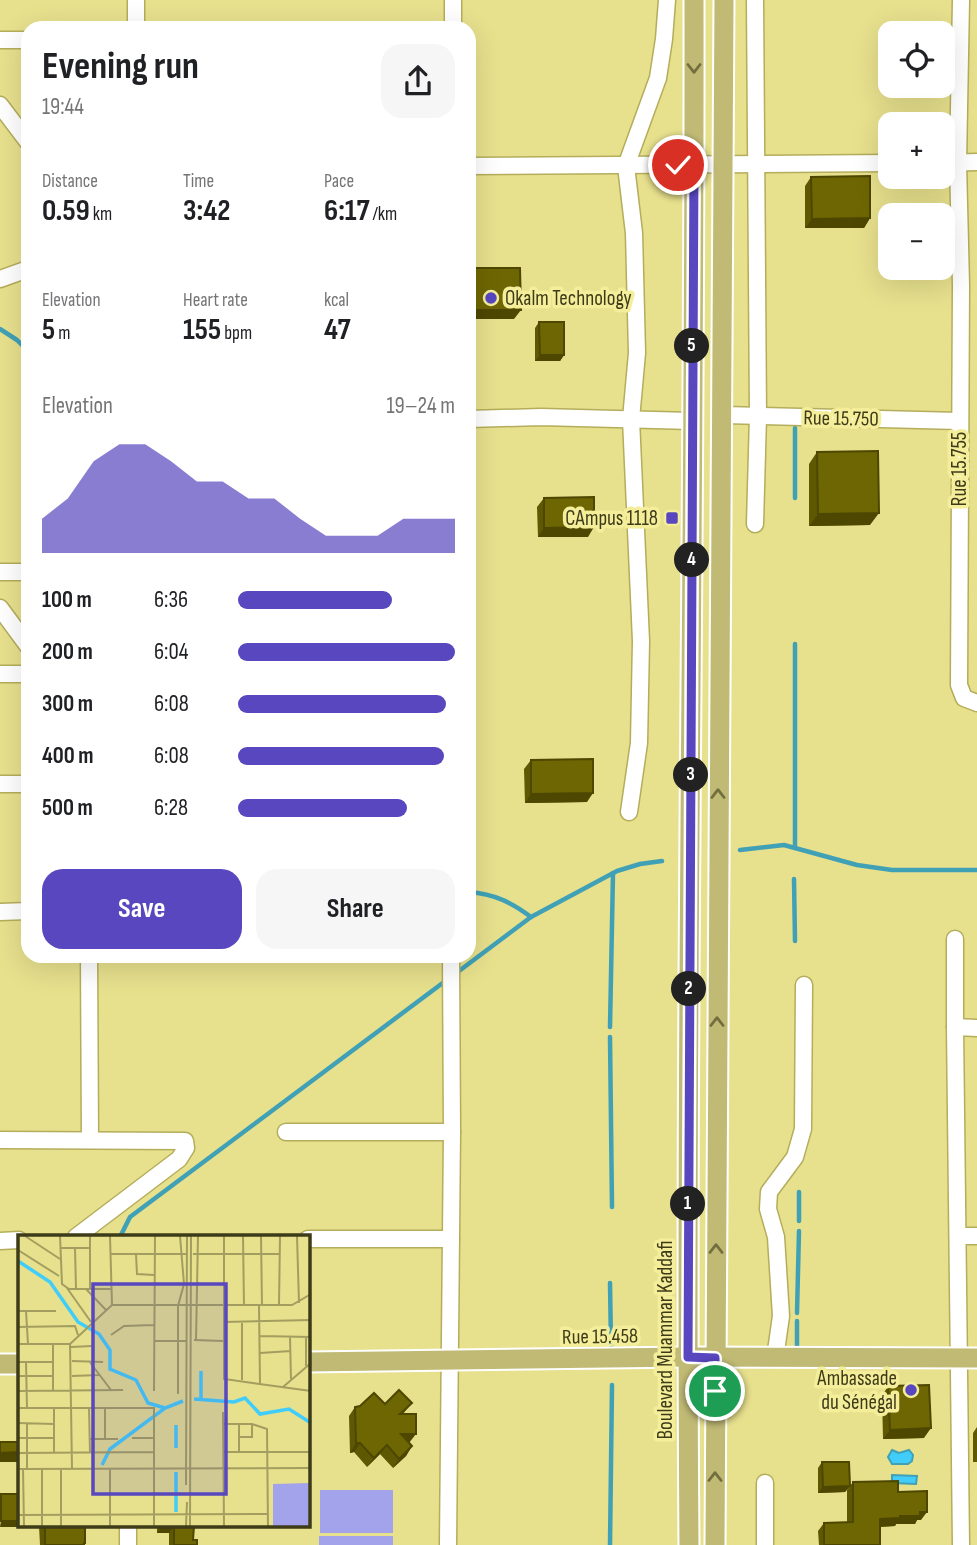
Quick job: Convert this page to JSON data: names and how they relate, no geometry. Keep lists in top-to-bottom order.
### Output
{
  "streets": {
    "main road": ["Rue 15.458", "Boulevard Muammar Kaddafi"],
    "street": ["Rue 15.750", "Rue 15.755"]
  },
  "crossings": [
    ["Rue 15.750", "Rue 15.755"],
    ["Rue 15.458", "Boulevard Muammar Kaddafi"]
  ],
  "places": {
    "other": ["Okalm Technology", "Ambassade du Sénégal"],
    "transit": ["CAmpus 1118"]
  },
  "page": {
    "map_buttons": ["+", "−"],
    "heading": ["Evening run", "19:44"],
    "stats": [
      ["Distance", "0.59 km"],
      ["Time", "3:42"],
      ["Pace", "6:17 /km"],
      ["Elevation", "5 m"],
      ["Heart rate", "155 bpm"],
      ["kcal", "47"]
    ],
    "pins": [
      "5",
      "4",
      "3",
      "2",
      "1"
    ],
    "chart": ["Elevation", "19–24 m"],
    "list": [
      {
        "name": "100 m",
        "note": "6:36"
      },
      {
        "name": "200 m",
        "note": "6:04"
      },
      {
        "name": "300 m",
        "note": "6:08"
      },
      {
        "name": "400 m",
        "note": "6:08"
      },
      {
        "name": "500 m",
        "note": "6:28"
      }
    ],
    "buttons": ["Save", "Share"]
  }
}
